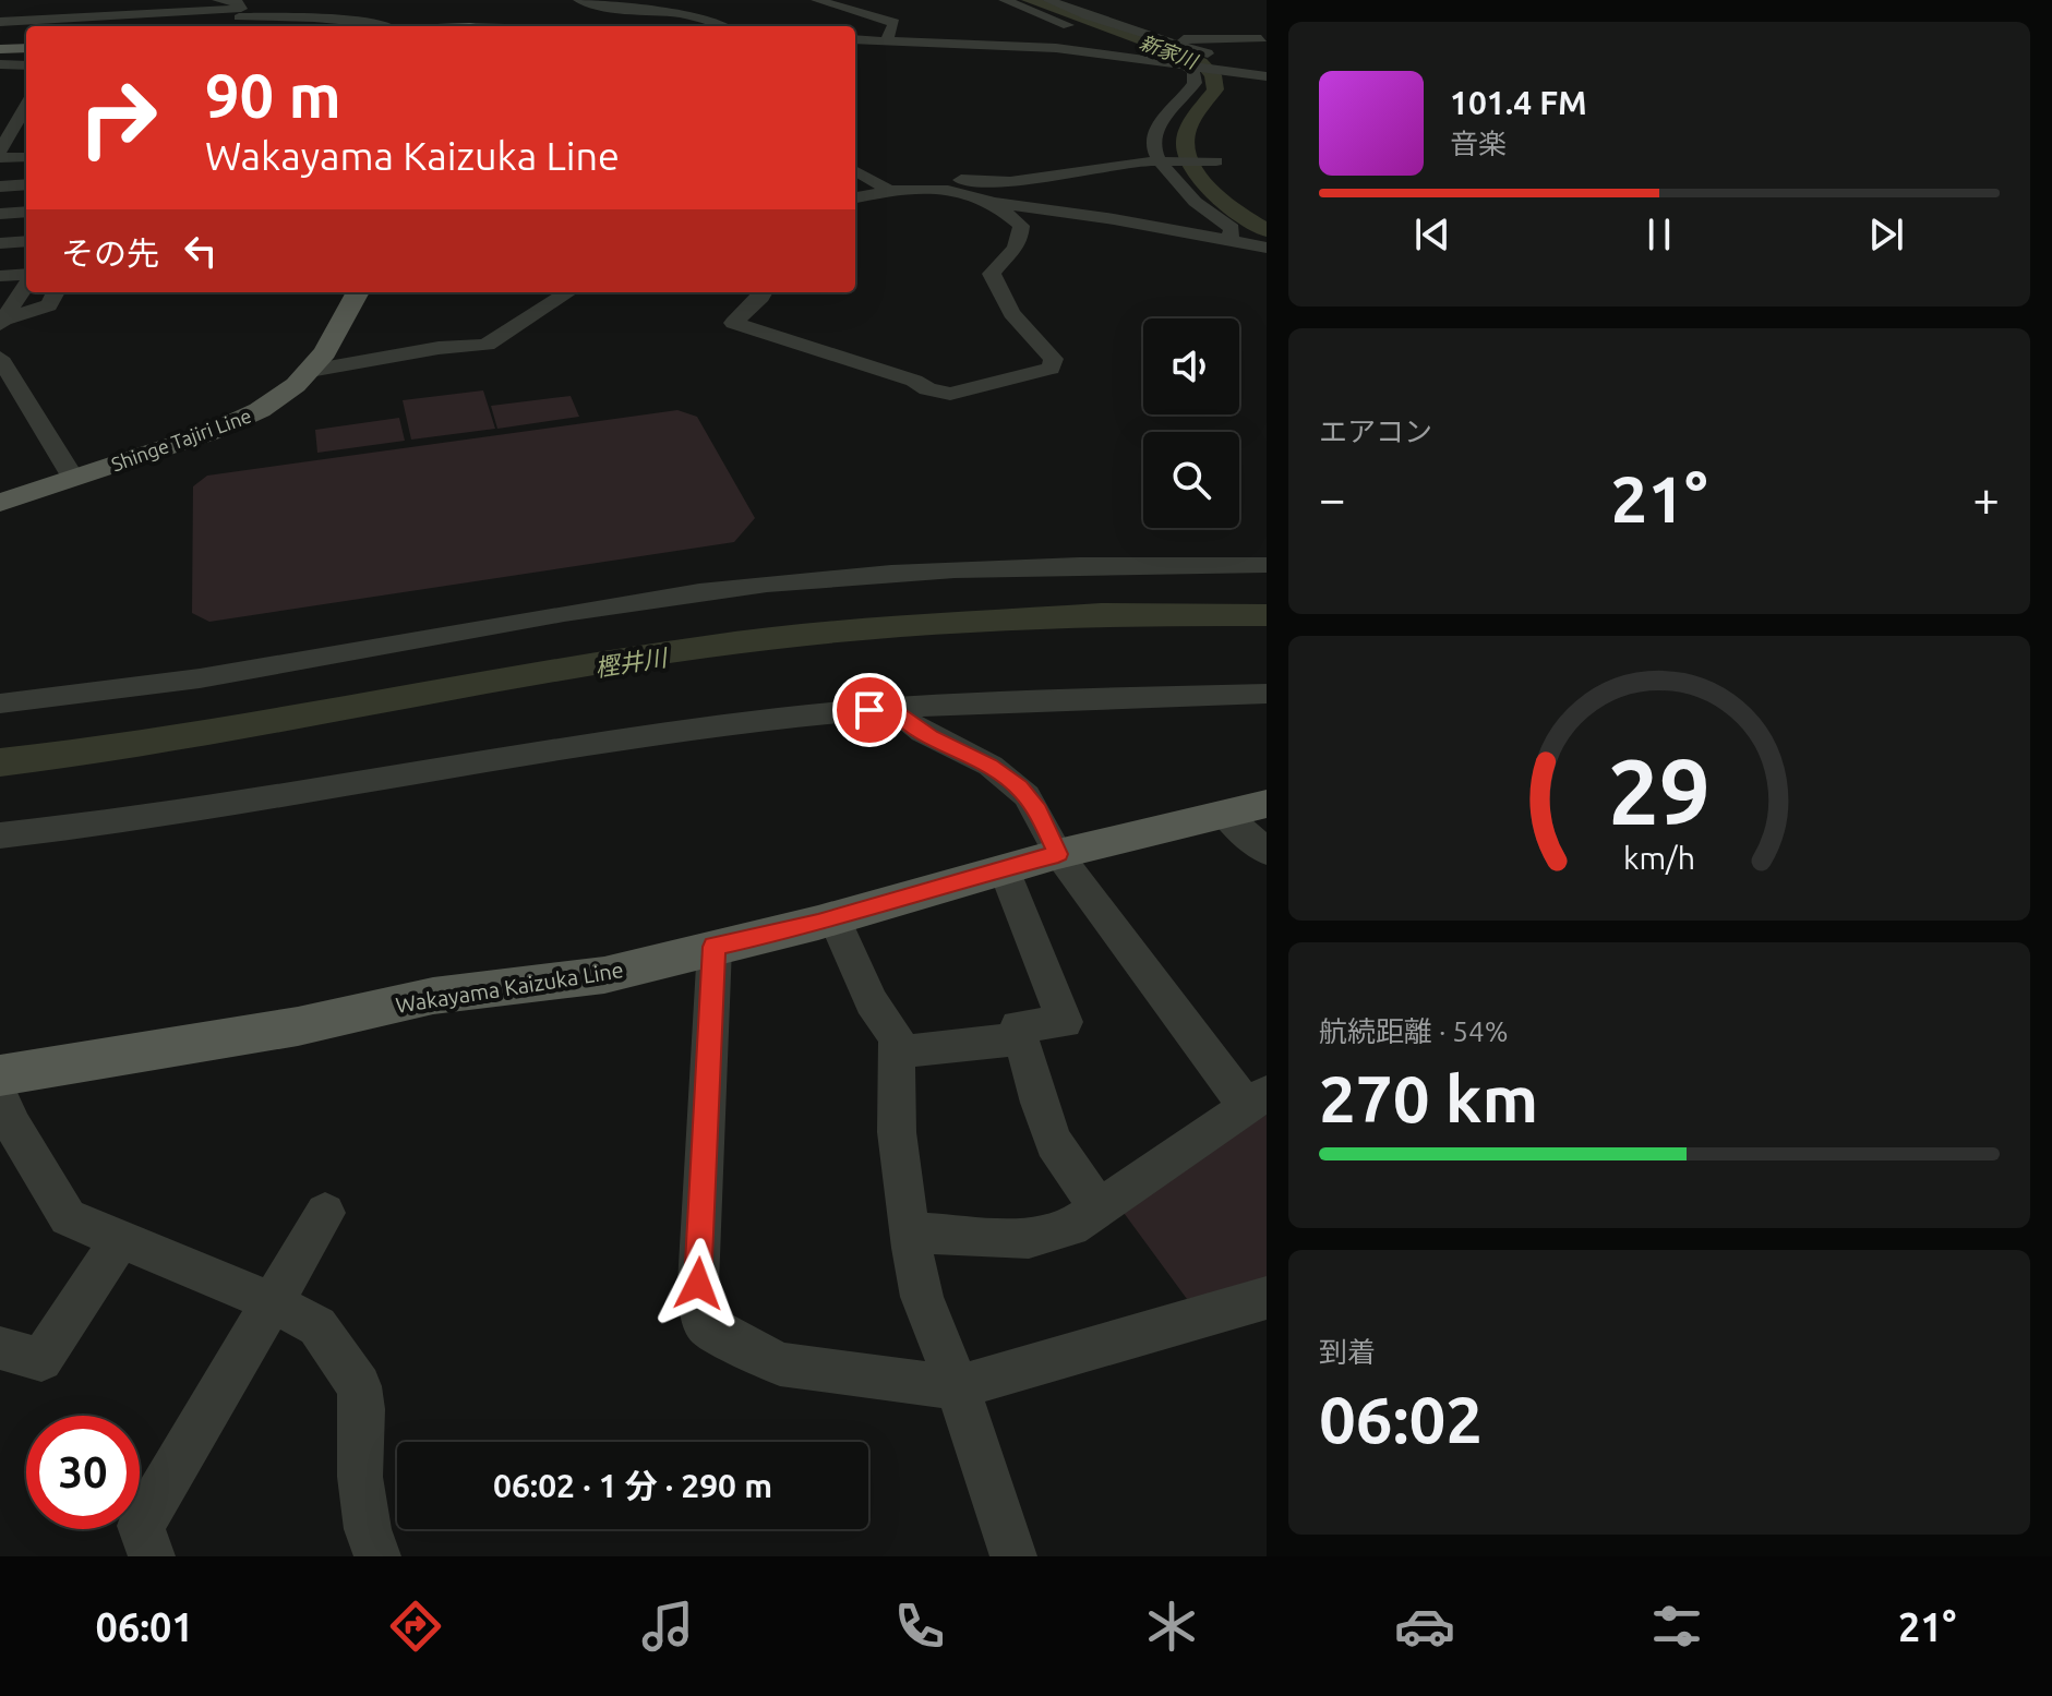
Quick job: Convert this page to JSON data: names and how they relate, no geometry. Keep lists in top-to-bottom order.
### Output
{
  "streets": {
    "main road": ["Shinge Tajiri Line", "Wakayama Kaizuka Line"]
  },
  "water": ["新家川", "樫井川"],
  "page": {
    "turn": ["90 m", "Wakayama Kaizuka Line"],
    "song": ["101.4 FM", "音楽"],
    "then": "その先",
    "tile": [
      "エアコン",
      ["航続距離 · 54%", "270 km"],
      ["到着", "06:02"]
    ],
    "heat": ["−", "21°", "+"],
    "limit": "30",
    "trip": "06:02 · 1 分 · 290 m",
    "tabs": ["06:01", "21°"],
    "gauge": ["29", "km/h"]
  }
}
